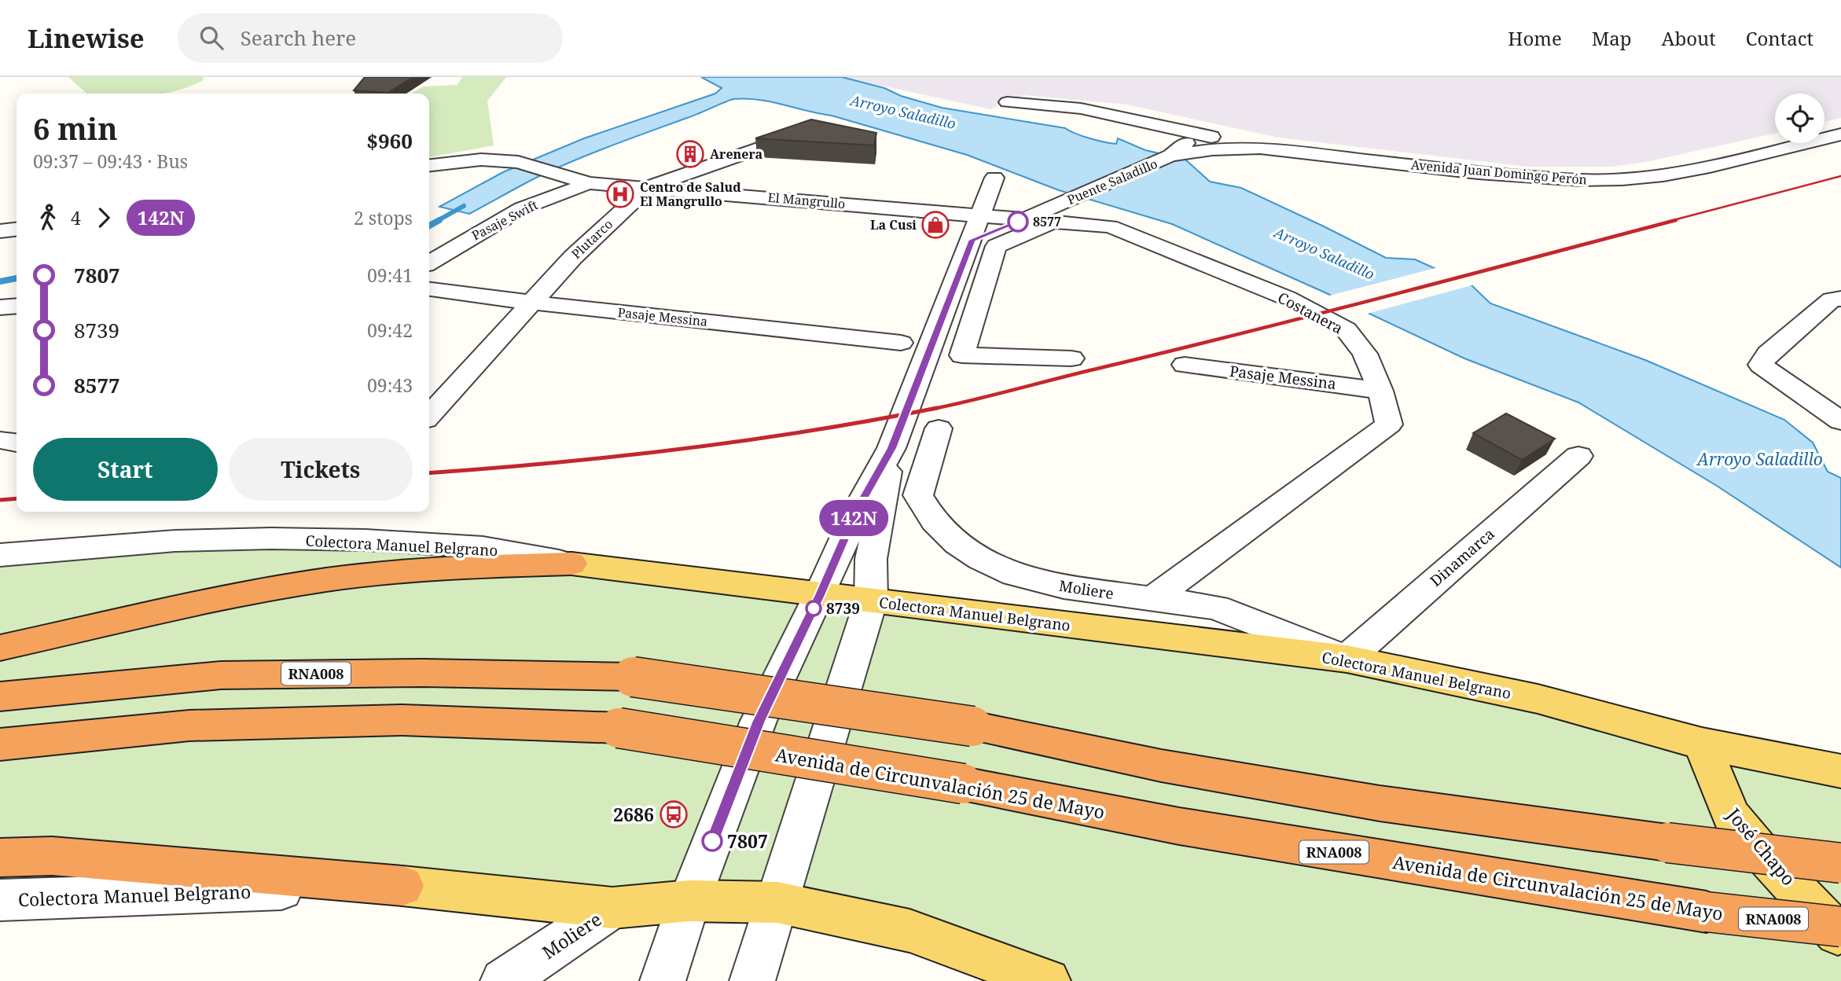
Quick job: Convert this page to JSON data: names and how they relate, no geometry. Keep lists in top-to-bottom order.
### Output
{
  "streets": {
    "highway": ["RNA008", "Avenida de Circunvalación 25 de Mayo"],
    "main road": ["Colectora Manuel Belgrano", "José Chapo"],
    "street": [
      "Avenida Juan Domingo Perón",
      "Puente Saladillo",
      "El Mangrullo",
      "Pasaje Swift",
      "Plutarco",
      "Costanera",
      "Pasaje Messina",
      "Dinamarca",
      "Moliere"
    ]
  },
  "crossings": [
    ["Avenida Juan Domingo Perón", "Puente Saladillo"],
    ["Puente Saladillo", "Costanera"],
    ["El Mangrullo", "Pasaje Swift"],
    ["El Mangrullo", "Plutarco"],
    ["Plutarco", "Pasaje Messina"],
    ["Costanera", "Pasaje Messina"],
    ["Costanera", "Moliere"],
    ["Colectora Manuel Belgrano", "Dinamarca"],
    ["Colectora Manuel Belgrano", "Moliere"],
    ["Colectora Manuel Belgrano", "José Chapo"],
    ["Dinamarca", "Moliere"]
  ],
  "water": ["Arroyo Saladillo"],
  "places": {
    "building": ["Arenera"],
    "hospital": ["Centro de Salud El Mangrullo"],
    "other": ["8577", "8739", "7807"],
    "shop": ["La Cusi"],
    "bus stop": ["2686"]
  },
  "lines": ["bus line 142N"],
  "page": {
    "header": "Linewise",
    "search": "Search here",
    "nav": [
      "Home",
      "Map",
      "About",
      "Contact"
    ],
    "on_map": "142N",
    "heading": ["6 min", "09:37 – 09:43 · Bus", "$960"],
    "legs": ["4", "142N", "2 stops"],
    "list": [
      {
        "name": "7807",
        "value": "09:41"
      },
      {
        "name": "8739",
        "value": "09:42"
      },
      {
        "name": "8577",
        "value": "09:43"
      }
    ],
    "buttons": ["Start", "Tickets"]
  }
}
